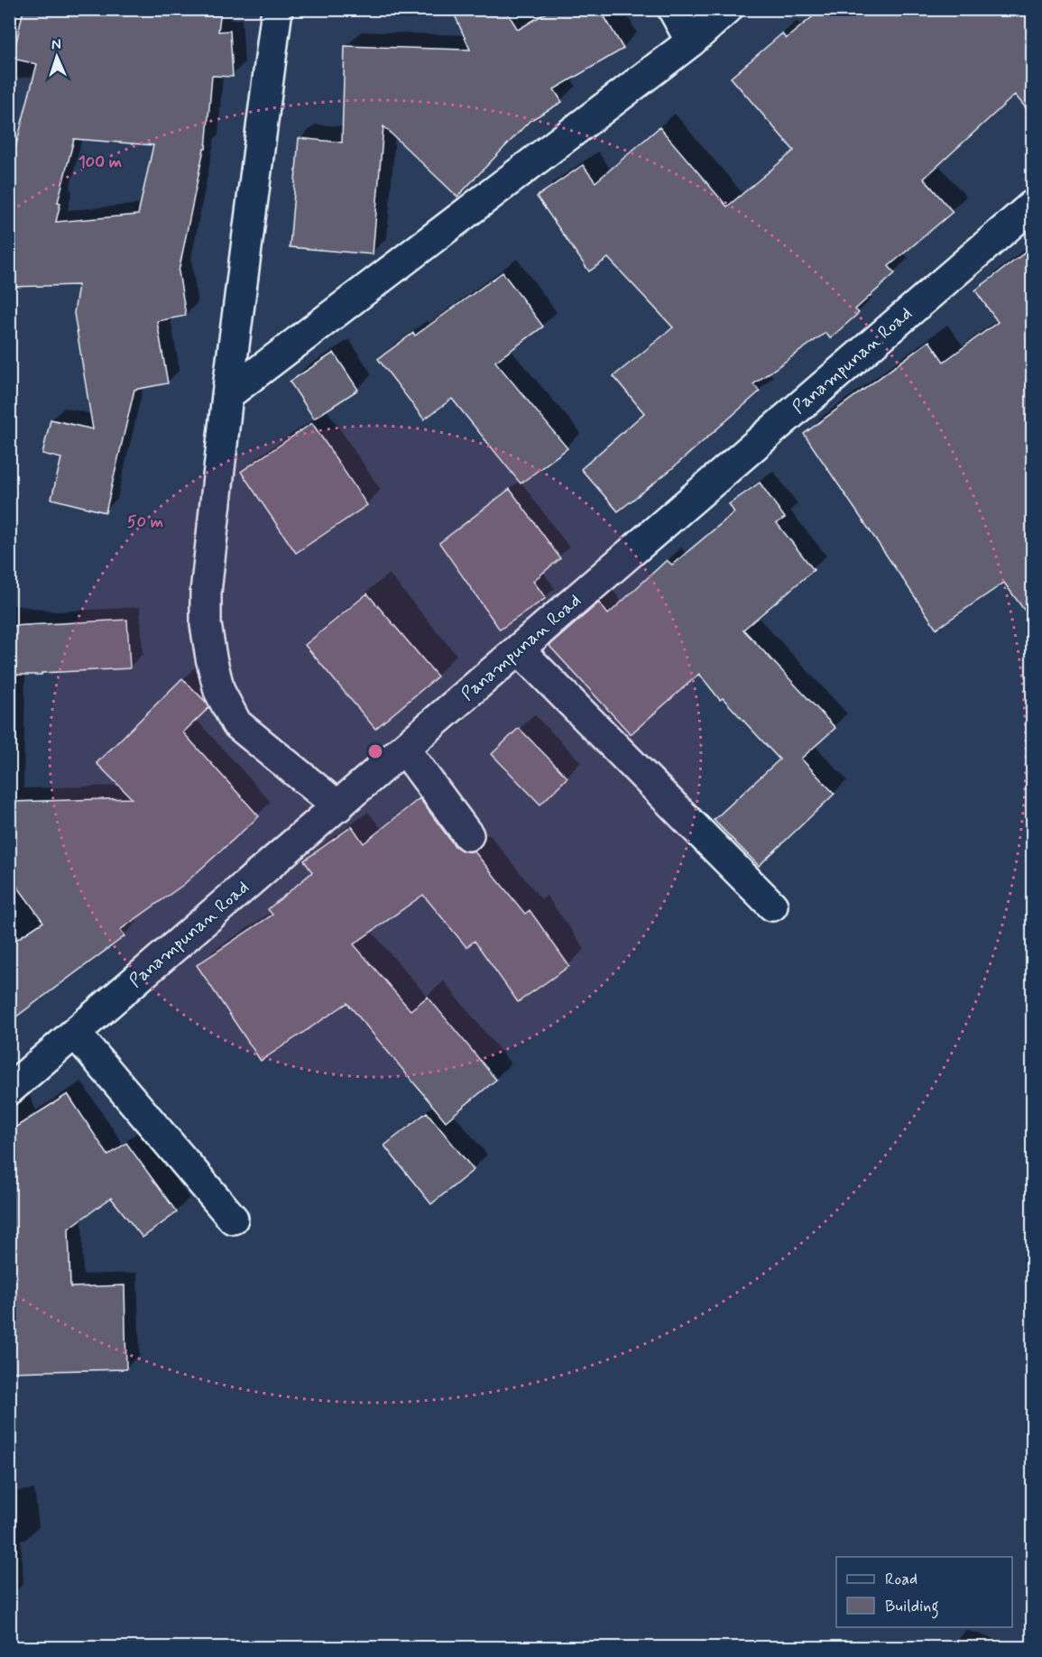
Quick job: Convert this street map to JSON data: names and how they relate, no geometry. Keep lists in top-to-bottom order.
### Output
{
  "streets": {
    "street": ["Panampunan Road"]
  },
  "legend": ["Road", "Building"],
  "north": "top",
  "rings": ["100 m", "50 m"]
}
